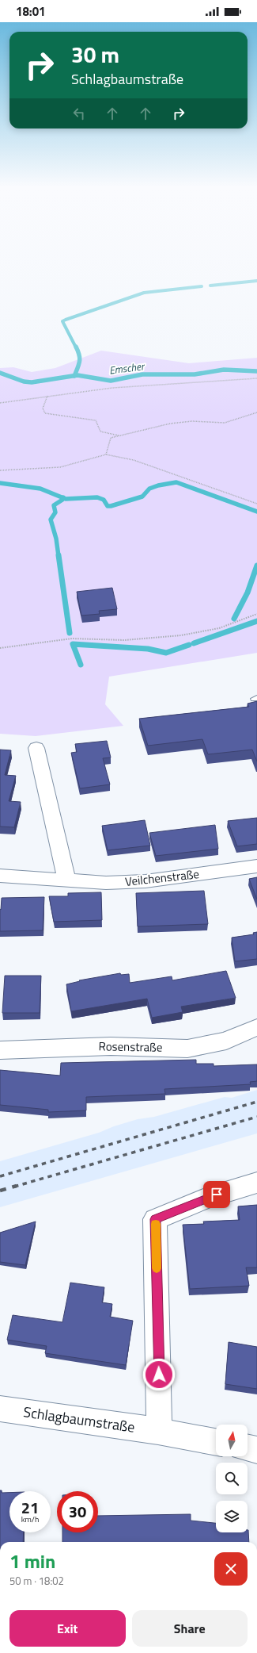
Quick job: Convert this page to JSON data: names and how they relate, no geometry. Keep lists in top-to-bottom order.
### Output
{
  "streets": {
    "street": ["Veilchenstraße", "Rosenstraße", "Schlagbaumstraße"]
  },
  "water": ["Emscher"],
  "north": "top",
  "page": {
    "status": "18:01",
    "turn": ["30 m", "Schlagbaumstraße"],
    "speed": "21 km/h",
    "limit": "30",
    "heading": ["1 min", "50 m · 18:02"],
    "buttons": ["Exit", "Share"]
  }
}
